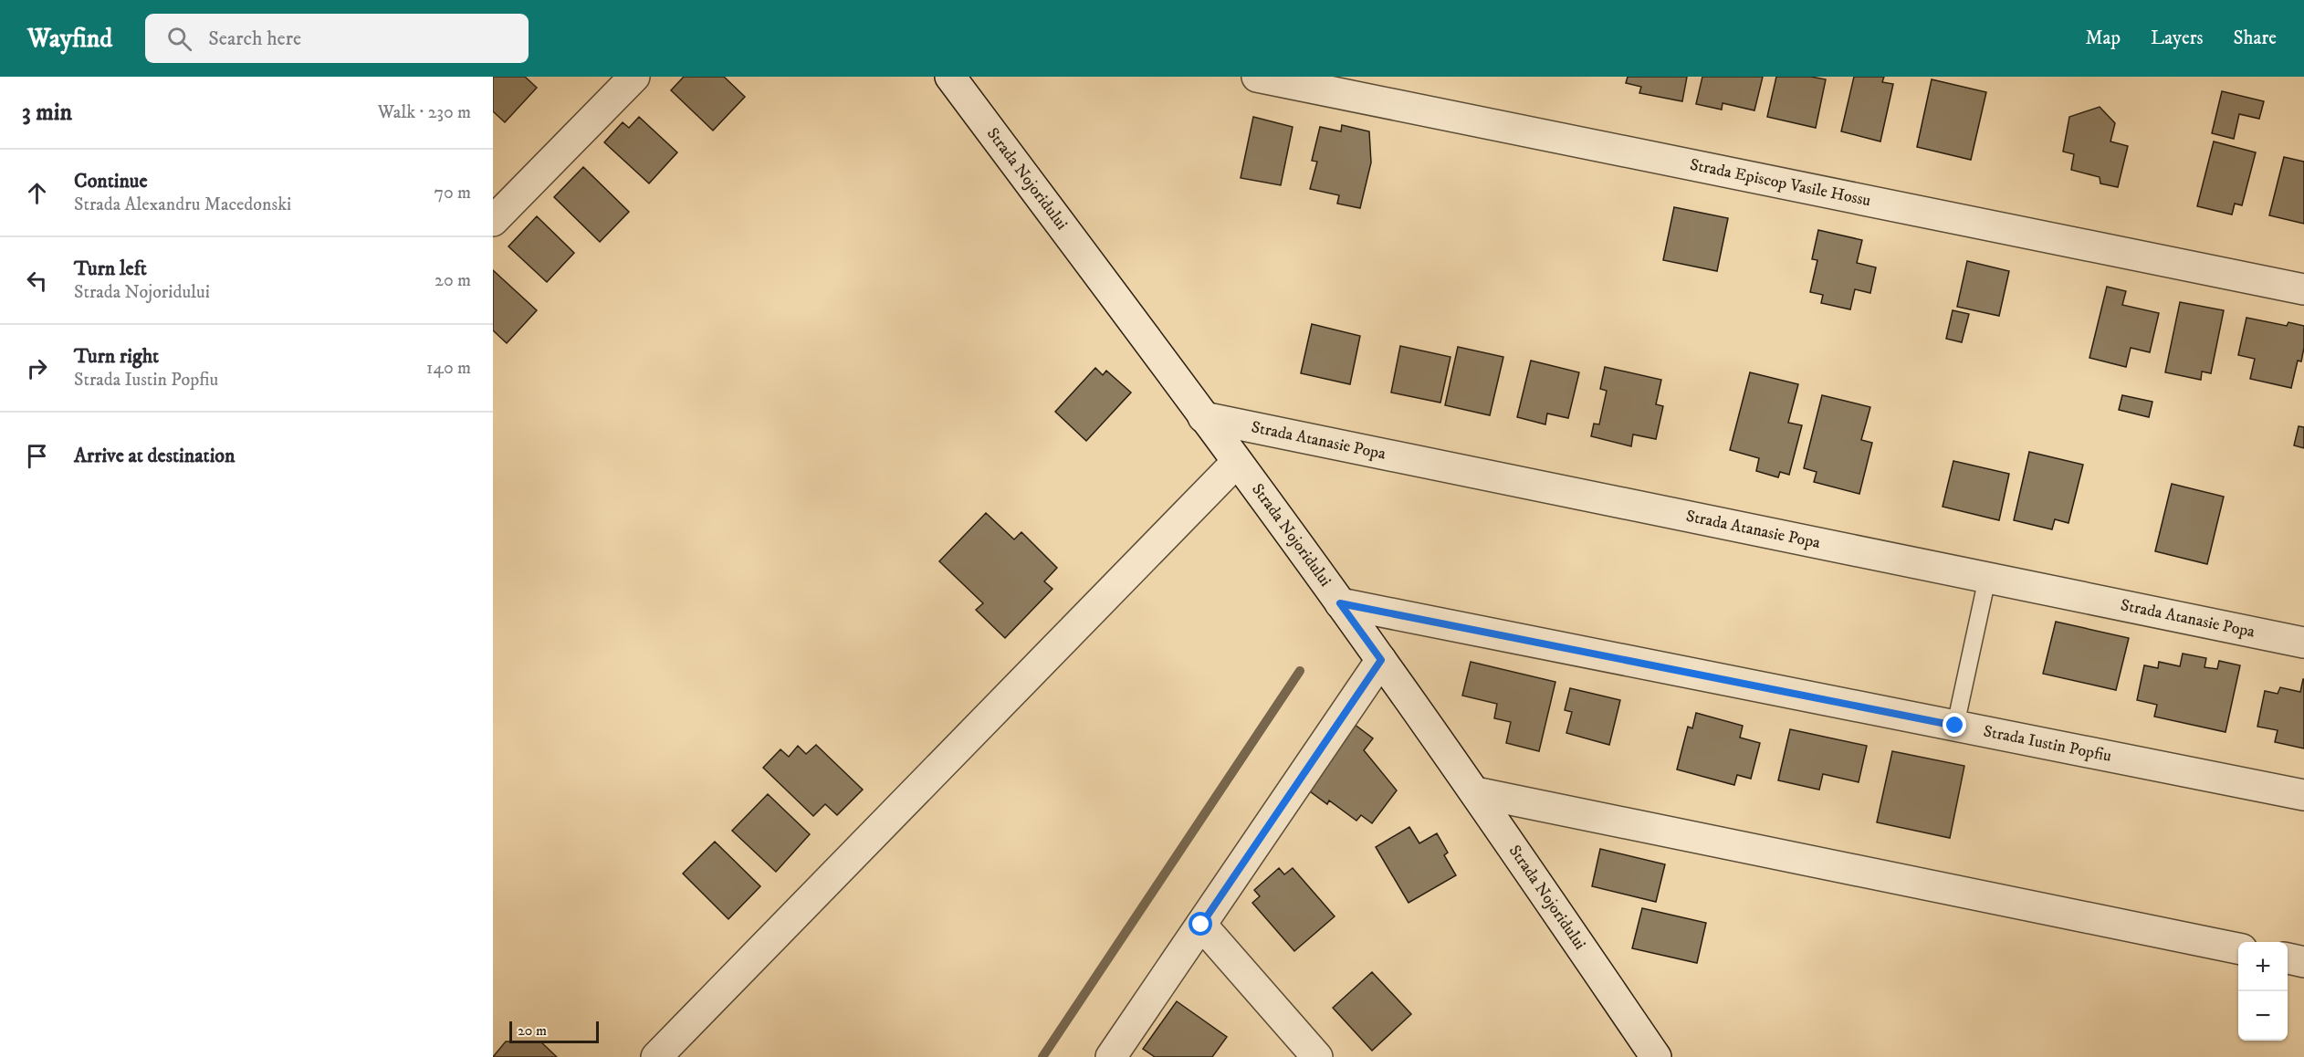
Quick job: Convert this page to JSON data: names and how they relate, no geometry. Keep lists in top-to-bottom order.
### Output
{
  "streets": {
    "street": [
      "Strada Nojoridului",
      "Strada Episcop Vasile Hossu",
      "Strada Atanasie Popa",
      "Strada Iustin Popfiu"
    ]
  },
  "crossings": [
    ["Strada Nojoridului", "Strada Atanasie Popa"],
    ["Strada Nojoridului", "Strada Iustin Popfiu"]
  ],
  "scale_bar": "20 m",
  "page": {
    "header": "Wayfind",
    "search": "Search here",
    "nav": ["Map", "Layers", "Share"],
    "heading": ["3 min", "Walk · 230 m"],
    "list": [
      ["Continue", "Strada Alexandru Macedonski", "70 m"],
      ["Turn left", "Strada Nojoridului", "20 m"],
      ["Turn right", "Strada Iustin Popfiu", "140 m"],
      "Arrive at destination"
    ],
    "map_buttons": ["+", "−"],
    "scale": "20 m"
  }
}
